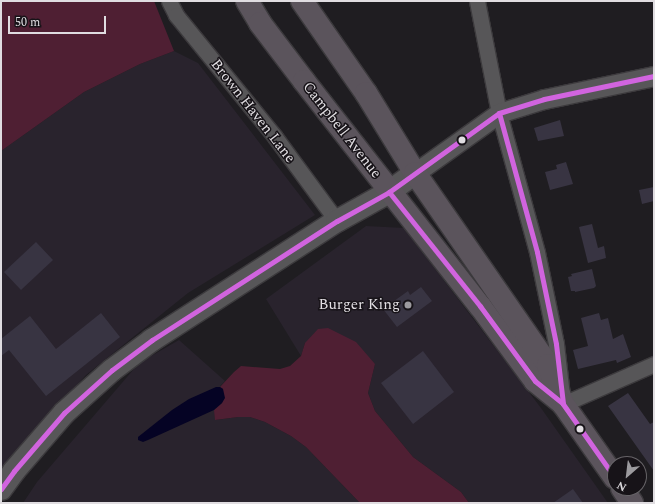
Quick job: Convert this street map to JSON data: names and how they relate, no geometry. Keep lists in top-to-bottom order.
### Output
{
  "streets": {
    "main road": ["Campbell Avenue"],
    "street": ["Brown Haven Lane"]
  },
  "places": ["Burger King"],
  "scale_bar": "50 m",
  "north": "bottom left"
}
